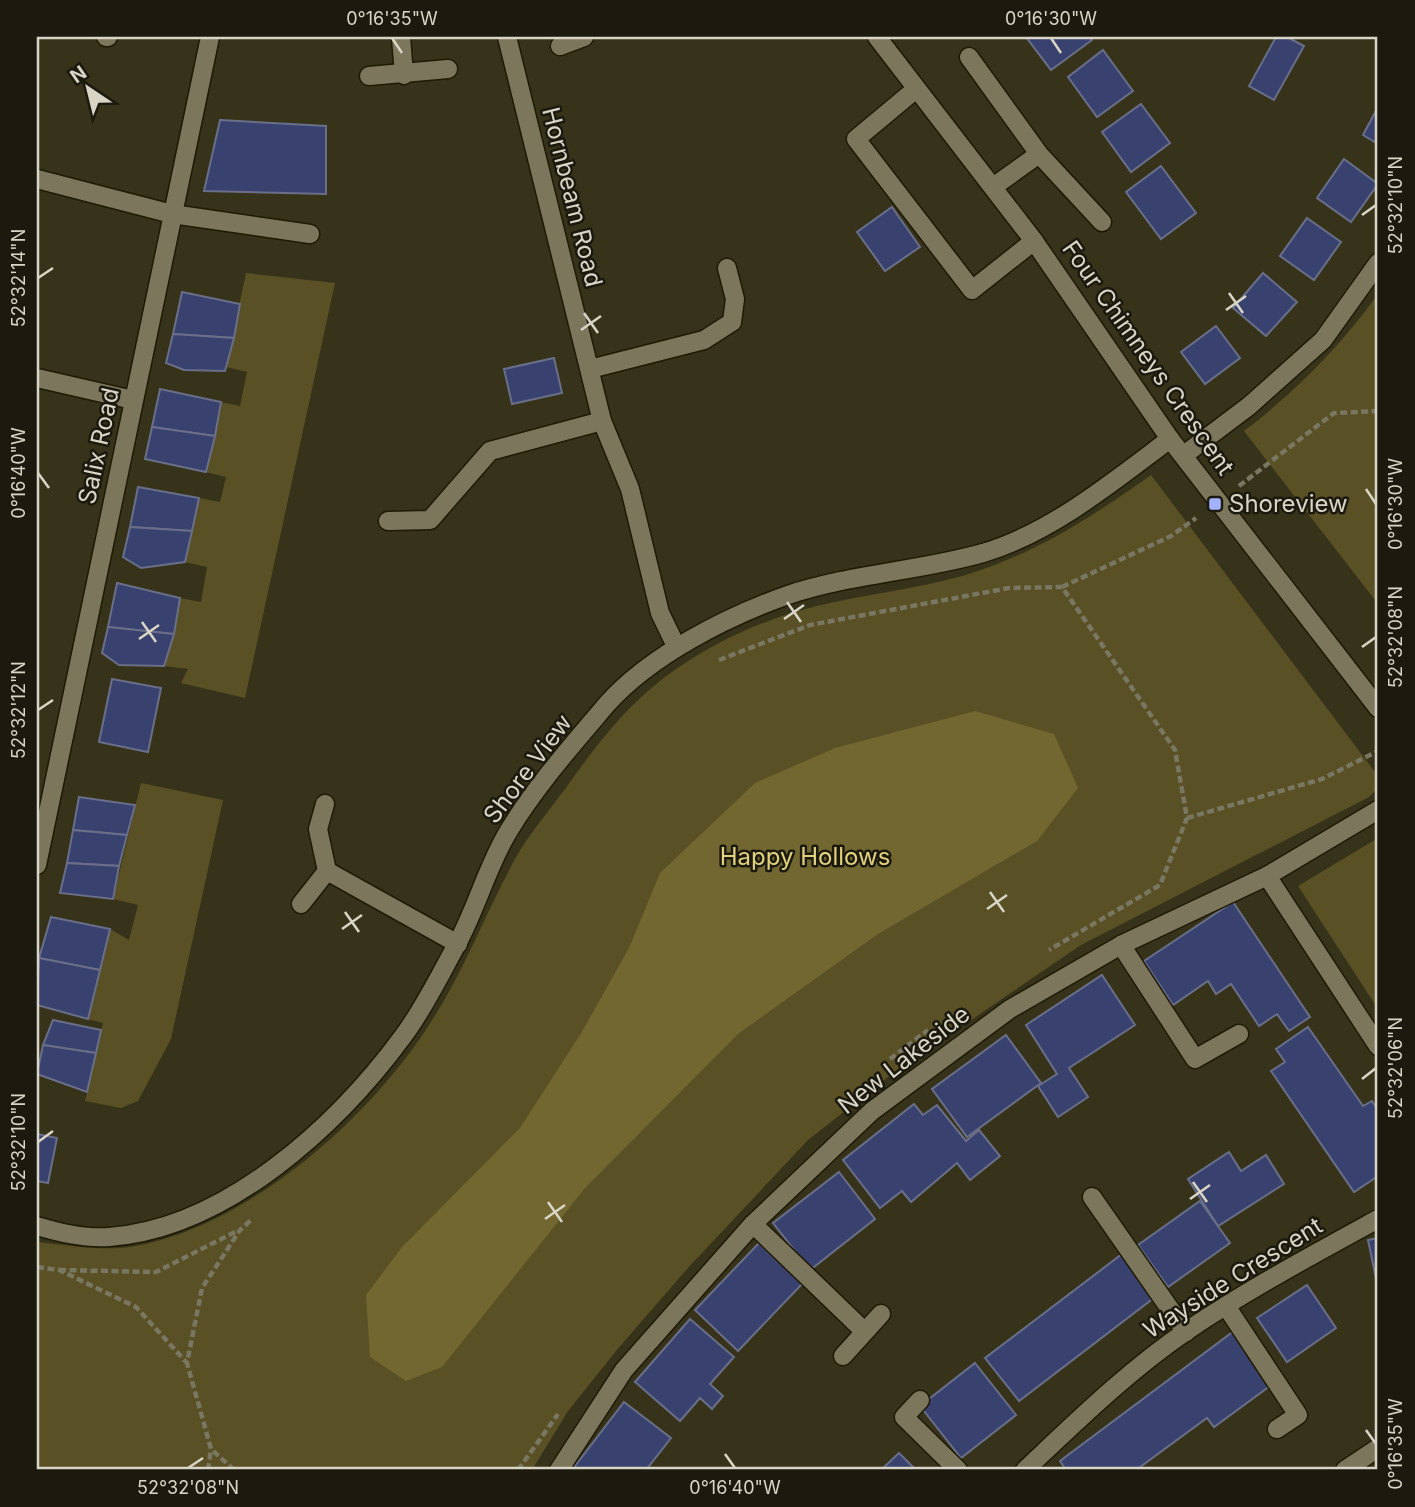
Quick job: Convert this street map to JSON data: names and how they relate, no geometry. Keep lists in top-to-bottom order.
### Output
{
  "streets": {
    "street": [
      "Hornbeam Road",
      "Four Chimneys Crescent",
      "Salix Road",
      "Shore View",
      "New Lakeside",
      "Wayside Crescent"
    ]
  },
  "crossings": [
    ["Hornbeam Road", "Shore View"],
    ["Four Chimneys Crescent", "Shore View"]
  ],
  "parks": ["Happy Hollows"],
  "places": {
    "transit": ["Shoreview"]
  },
  "north": "top left",
  "coordinates": [
    "0°16'35\"W",
    "0°16'30\"W",
    "52°32'10\"N",
    "52°32'14\"N",
    "0°16'40\"W",
    "52°32'08\"N",
    "52°32'12\"N",
    "52°32'06\"N"
  ]
}
